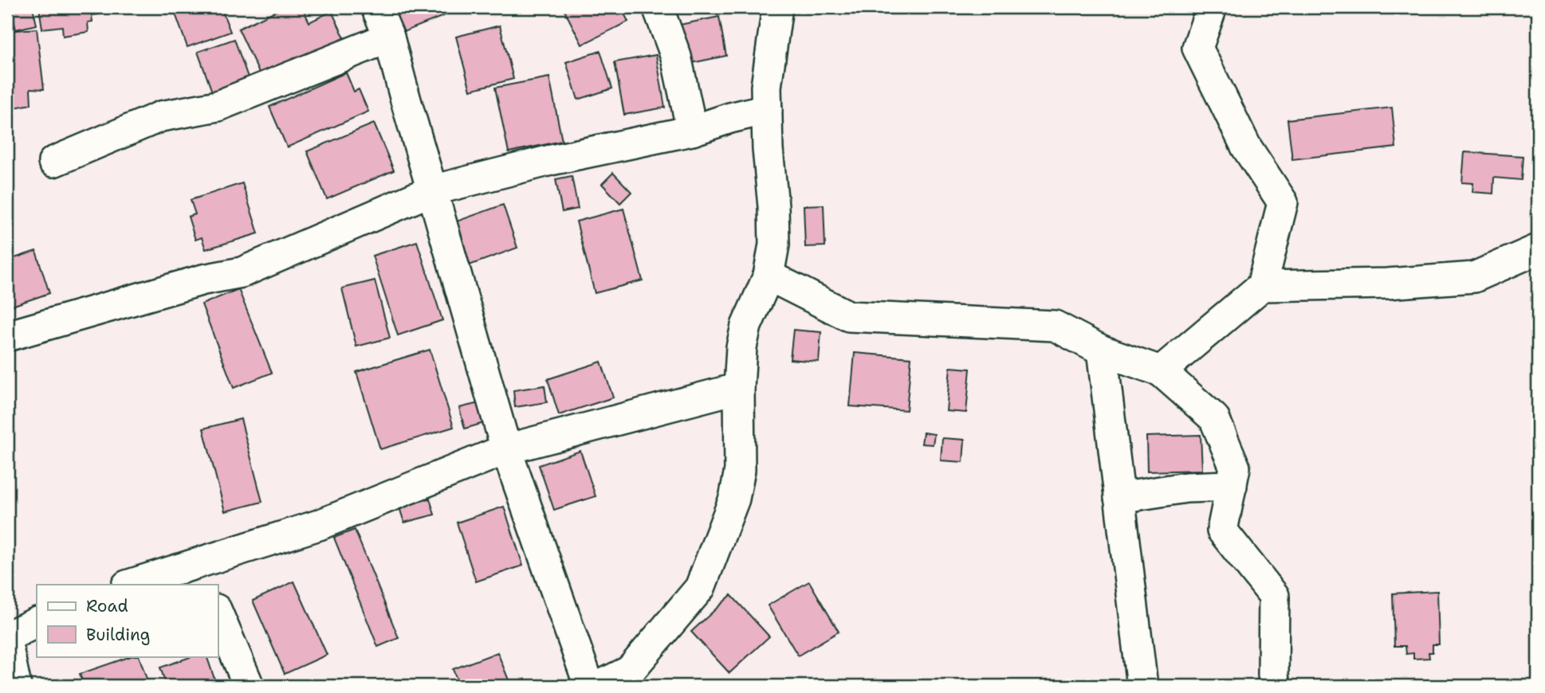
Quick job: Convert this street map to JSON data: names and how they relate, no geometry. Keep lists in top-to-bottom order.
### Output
{
  "legend": ["Road", "Building"]
}
